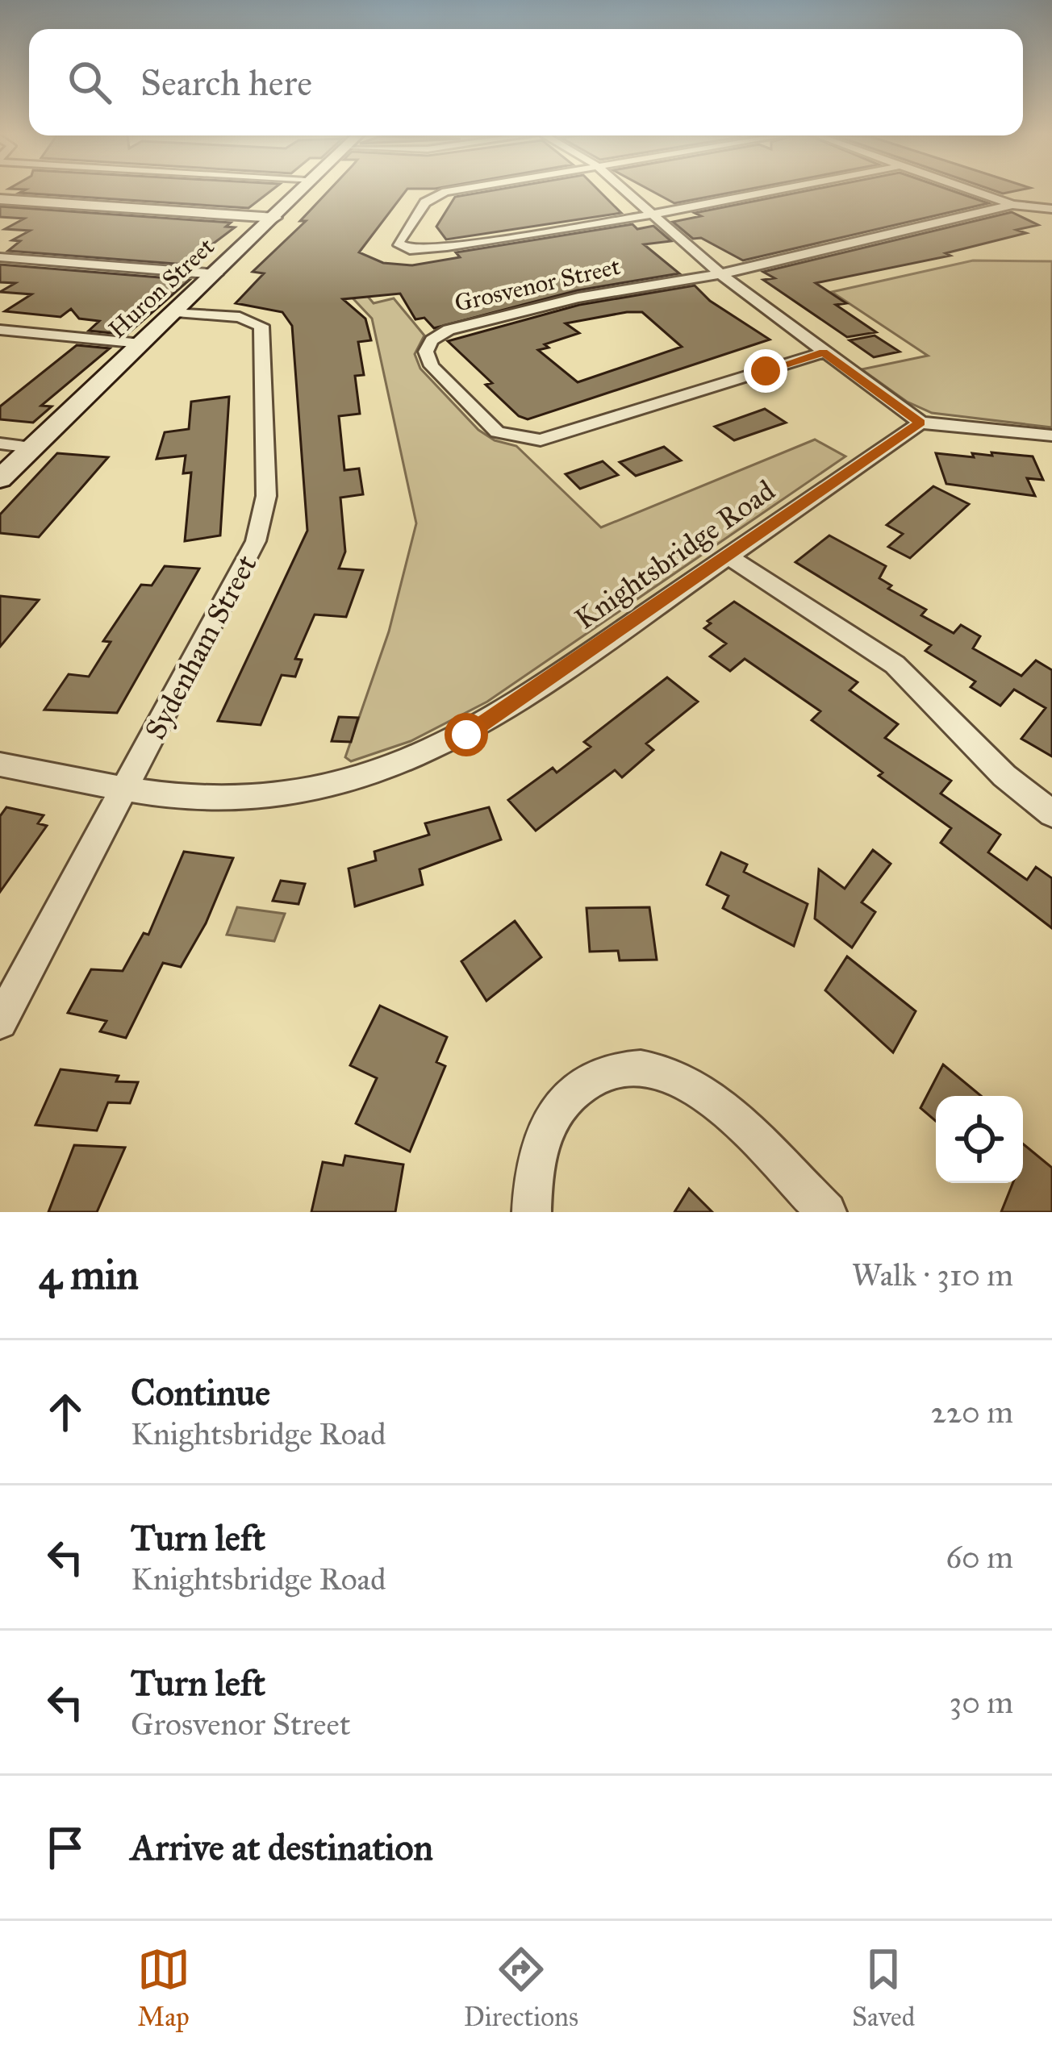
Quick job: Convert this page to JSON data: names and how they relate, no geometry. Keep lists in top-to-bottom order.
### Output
{
  "streets": {
    "main road": ["Huron Street"],
    "street": ["Grosvenor Street", "Knightsbridge Road", "Sydenham Street"]
  },
  "crossings": [
    ["Huron Street", "Sydenham Street"],
    ["Knightsbridge Road", "Sydenham Street"]
  ],
  "page": {
    "search": "Search here",
    "heading": ["4 min", "Walk · 310 m"],
    "list": [
      ["Continue", "Knightsbridge Road", "220 m"],
      ["Turn left", "Knightsbridge Road", "60 m"],
      ["Turn left", "Grosvenor Street", "30 m"],
      "Arrive at destination"
    ],
    "nav": ["Map", "Directions", "Saved"]
  }
}
